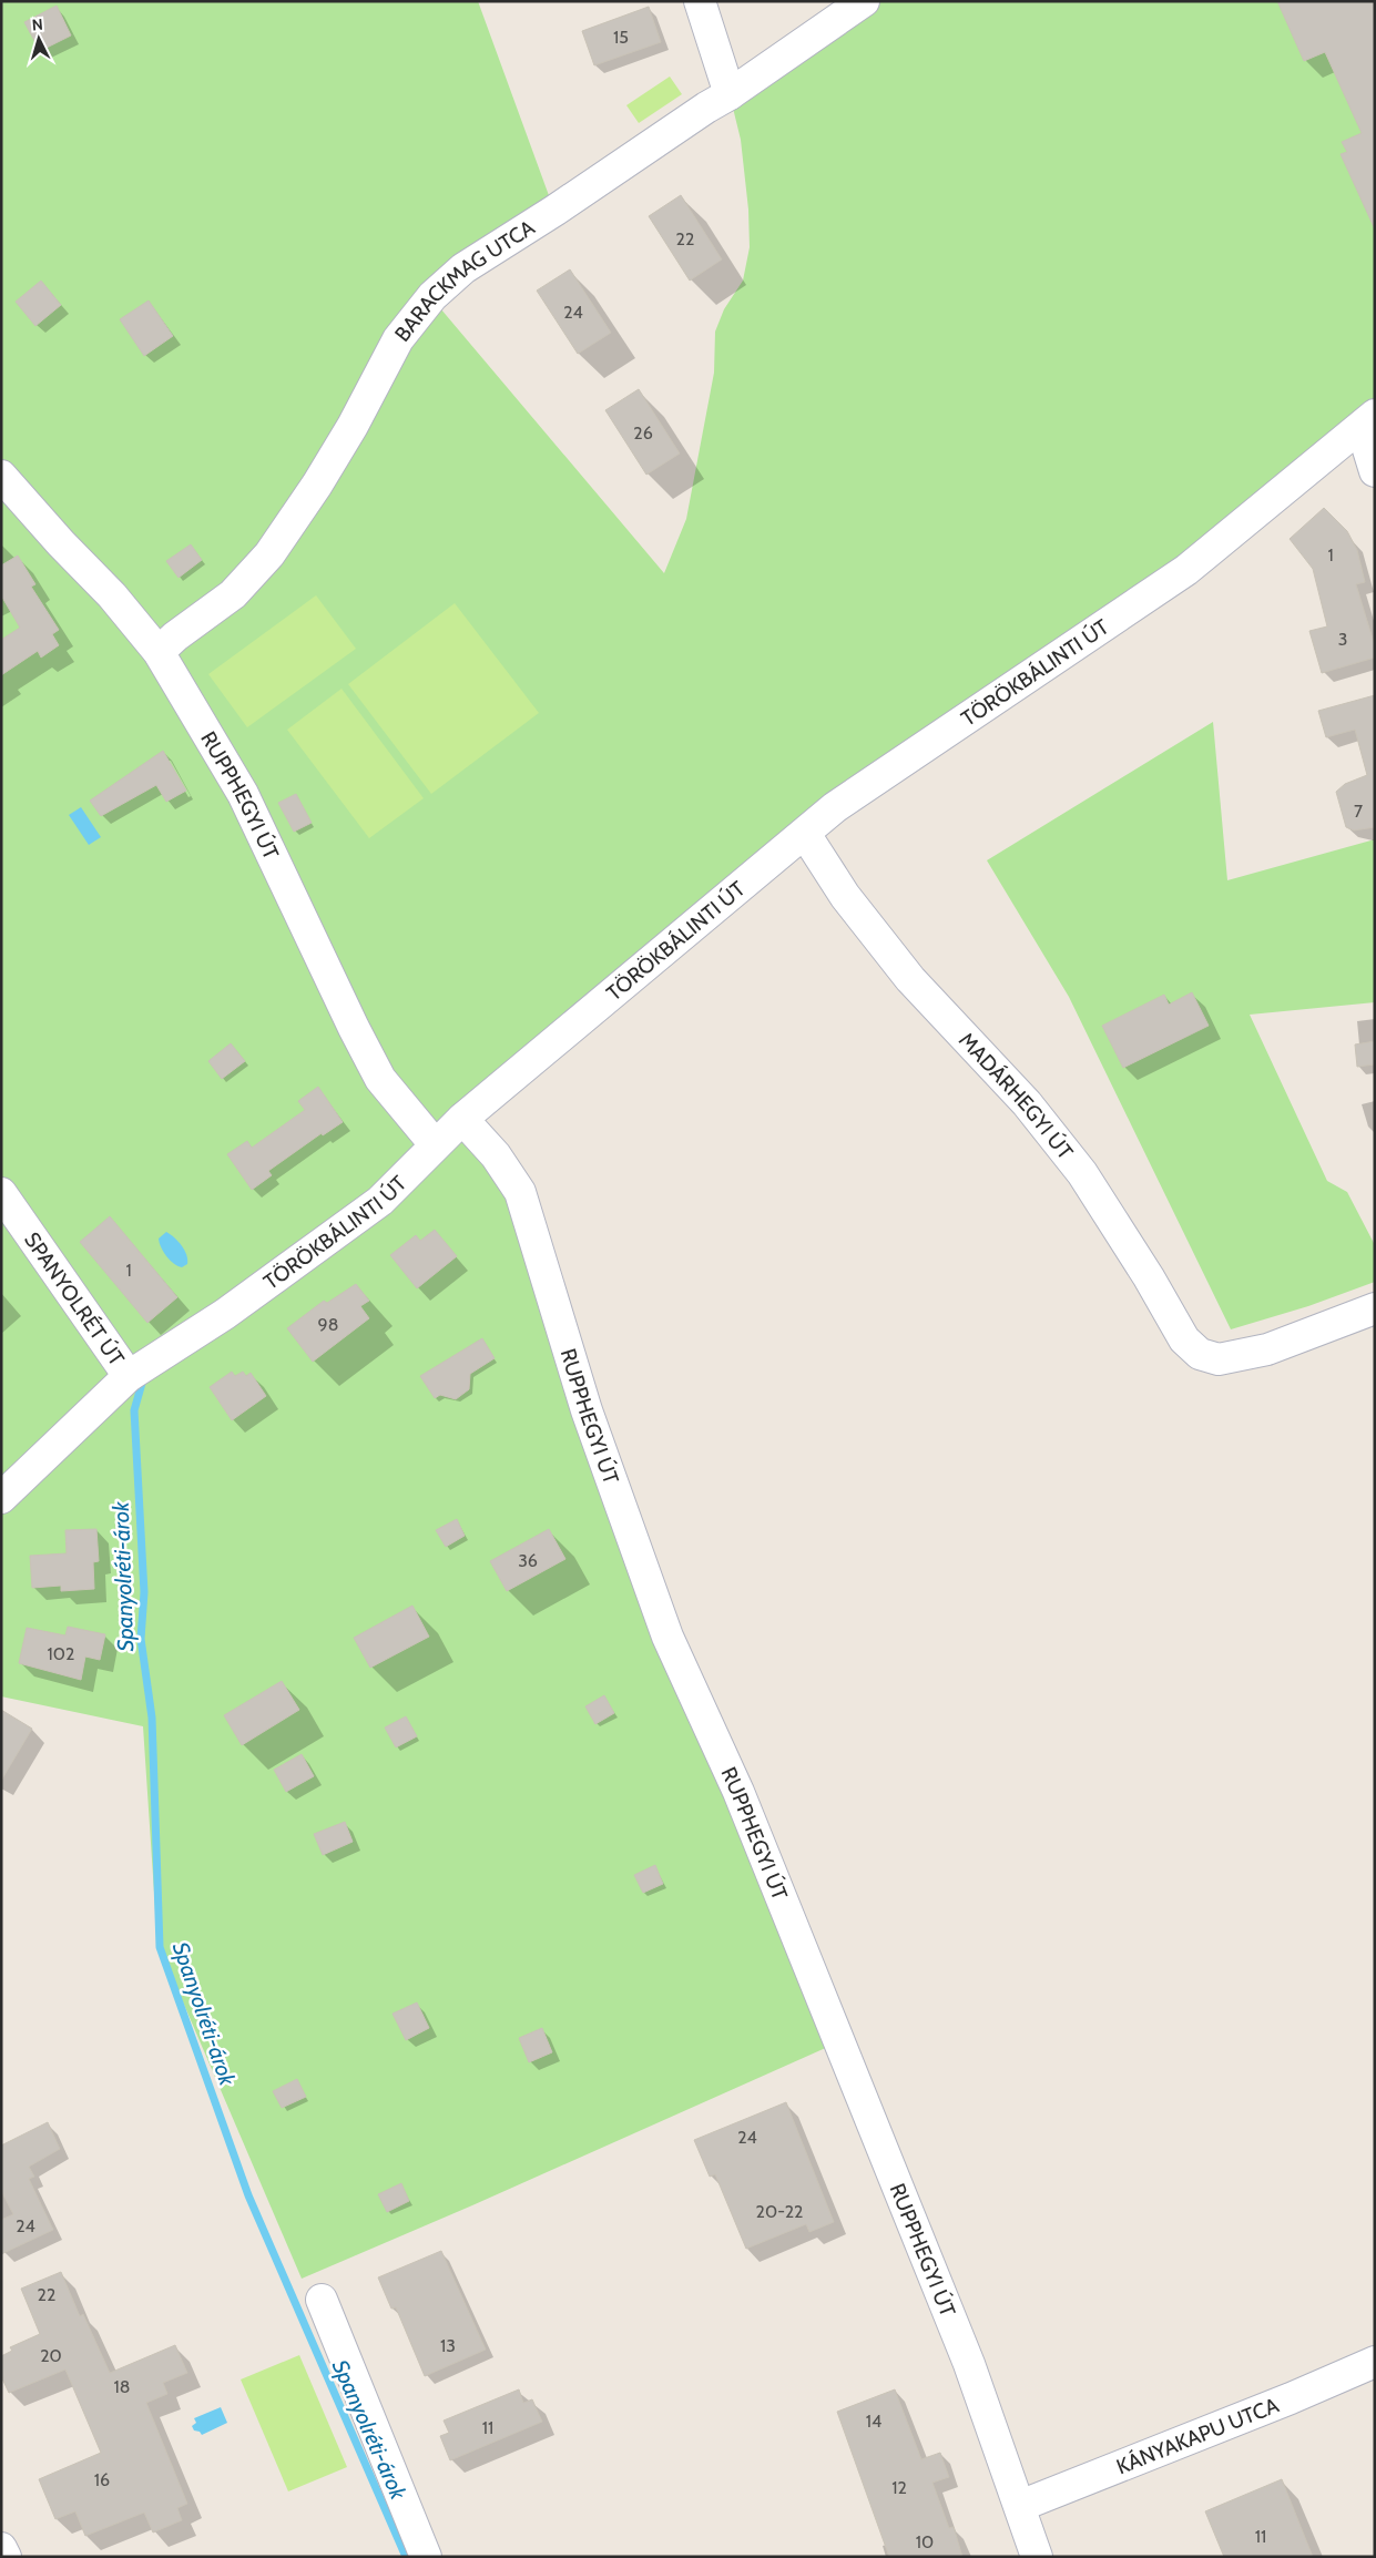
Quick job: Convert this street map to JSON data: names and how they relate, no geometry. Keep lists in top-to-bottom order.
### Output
{
  "streets": {
    "street": [
      "BARACKMAG UTCA",
      "TÖRÖKBÁLINTI ÚT",
      "RUPPHEGYI ÚT",
      "MADÁRHEGYI ÚT",
      "SPANYOLRÉT ÚT",
      "KÁNYAKAPU UTCA"
    ]
  },
  "crossings": [
    ["BARACKMAG UTCA", "RUPPHEGYI ÚT"],
    ["TÖRÖKBÁLINTI ÚT", "RUPPHEGYI ÚT"],
    ["TÖRÖKBÁLINTI ÚT", "MADÁRHEGYI ÚT"],
    ["TÖRÖKBÁLINTI ÚT", "SPANYOLRÉT ÚT"],
    ["RUPPHEGYI ÚT", "KÁNYAKAPU UTCA"]
  ],
  "water": ["Spanyolréti-árok"],
  "house_numbers": [
    "15",
    "22",
    "24",
    "26",
    "1",
    "3",
    "7",
    "1",
    "98",
    "36",
    "102",
    "24",
    "20-22",
    "24",
    "22",
    "13",
    "20",
    "18",
    "14",
    "11",
    "16",
    "12",
    "11",
    "10"
  ],
  "north": "top"
}
